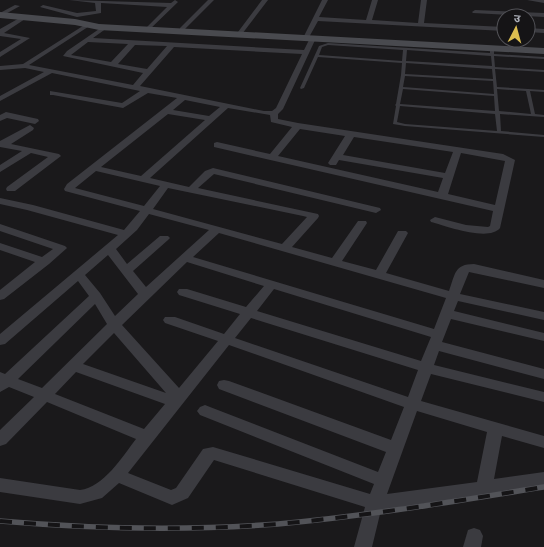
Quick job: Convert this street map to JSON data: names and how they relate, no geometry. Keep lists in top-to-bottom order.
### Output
{
  "north": "top"
}
